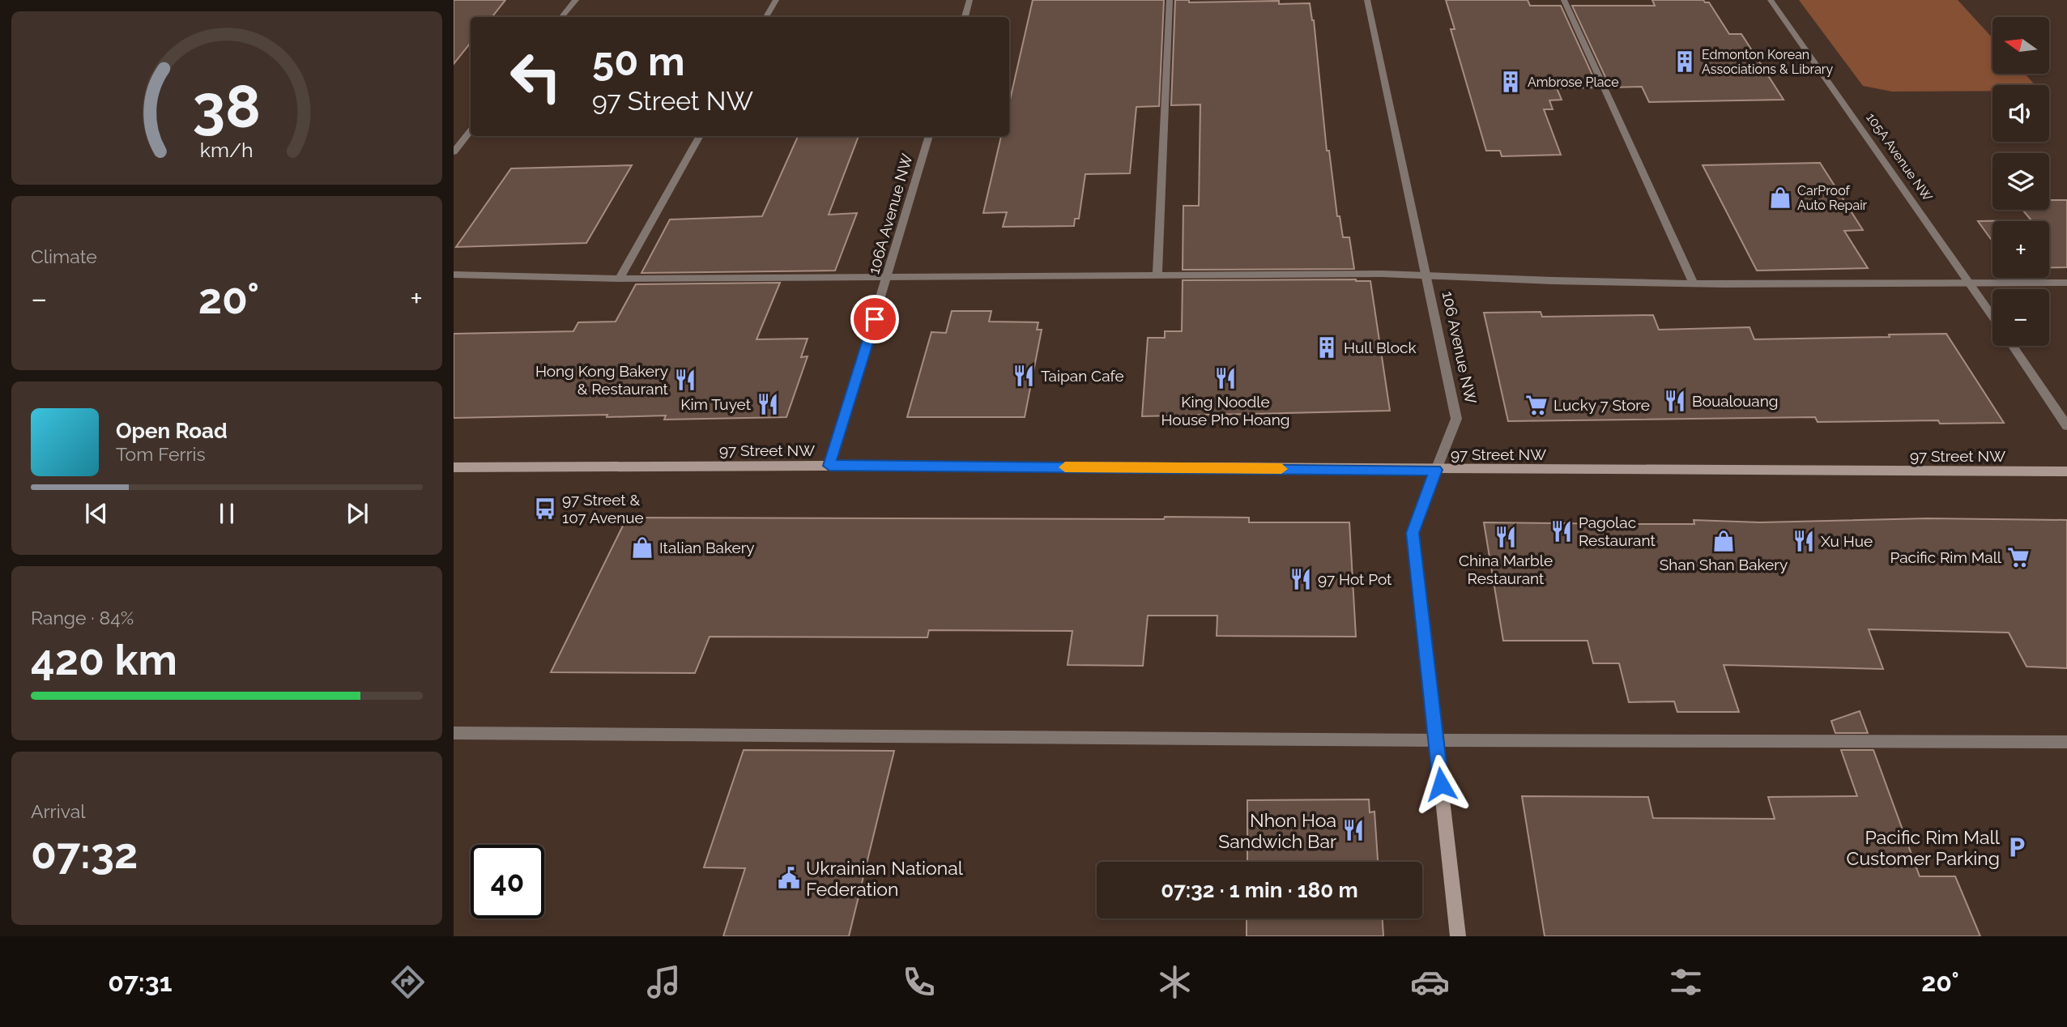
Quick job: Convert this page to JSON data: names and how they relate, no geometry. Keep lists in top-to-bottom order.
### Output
{
  "streets": {
    "main road": ["106 Avenue NW", "97 Street NW"],
    "street": ["105A Avenue NW", "106A Avenue NW"]
  },
  "crossings": [
    ["106A Avenue NW", "97 Street NW"],
    ["106 Avenue NW", "97 Street NW"]
  ],
  "places": {
    "building": ["Edmonton Korean Associations & Library", "Ambrose Place", "Hull Block"],
    "shop": ["CarProof Auto Repair", "Shan Shan Bakery", "Italian Bakery"],
    "restaurant": [
      "Taipan Cafe",
      "King Noodle House Pho Hoang",
      "Hong Kong Bakery & Restaurant",
      "Boualouang",
      "Kim Tuyet",
      "Pagolac Restaurant",
      "China Marble Restaurant",
      "Xu Hue",
      "97 Hot Pot",
      "Nhon Hoa Sandwich Bar"
    ],
    "supermarket": ["Lucky 7 Store", "Pacific Rim Mall"],
    "bus stop": ["97 Street & 107 Avenue"],
    "parking": ["Pacific Rim Mall Customer Parking"],
    "public building": ["Ukrainian National Federation"]
  },
  "north": "left",
  "page": {
    "map_buttons": ["+", "−"],
    "turn": ["50 m", "97 Street NW"],
    "tile": [
      "Climate",
      ["Range · 84%", "420 km"],
      ["Arrival", "07:32"]
    ],
    "heat": ["−", "20°", "+"],
    "song": ["Open Road", "Tom Ferris"],
    "limit": "40",
    "trip": "07:32 · 1 min · 180 m",
    "tabs": ["07:31", "20°"],
    "gauge": ["38", "km/h"]
  }
}
